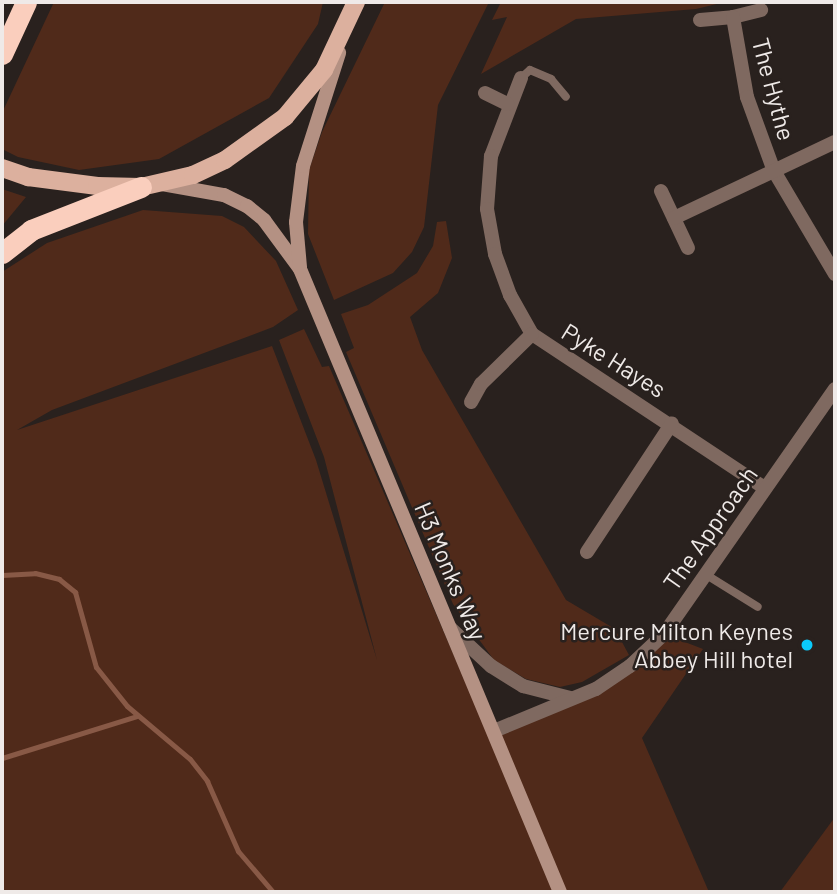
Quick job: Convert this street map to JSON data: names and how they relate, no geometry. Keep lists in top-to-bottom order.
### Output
{
  "streets": {
    "street": [
      "The Hythe",
      "Pyke Hayes",
      "The Approach",
      "H3 Monks Way"
    ]
  },
  "crossings": [
    ["Pyke Hayes", "The Approach"],
    ["The Approach", "H3 Monks Way"]
  ],
  "places": ["Mercure Milton Keynes Abbey Hill hotel"]
}
